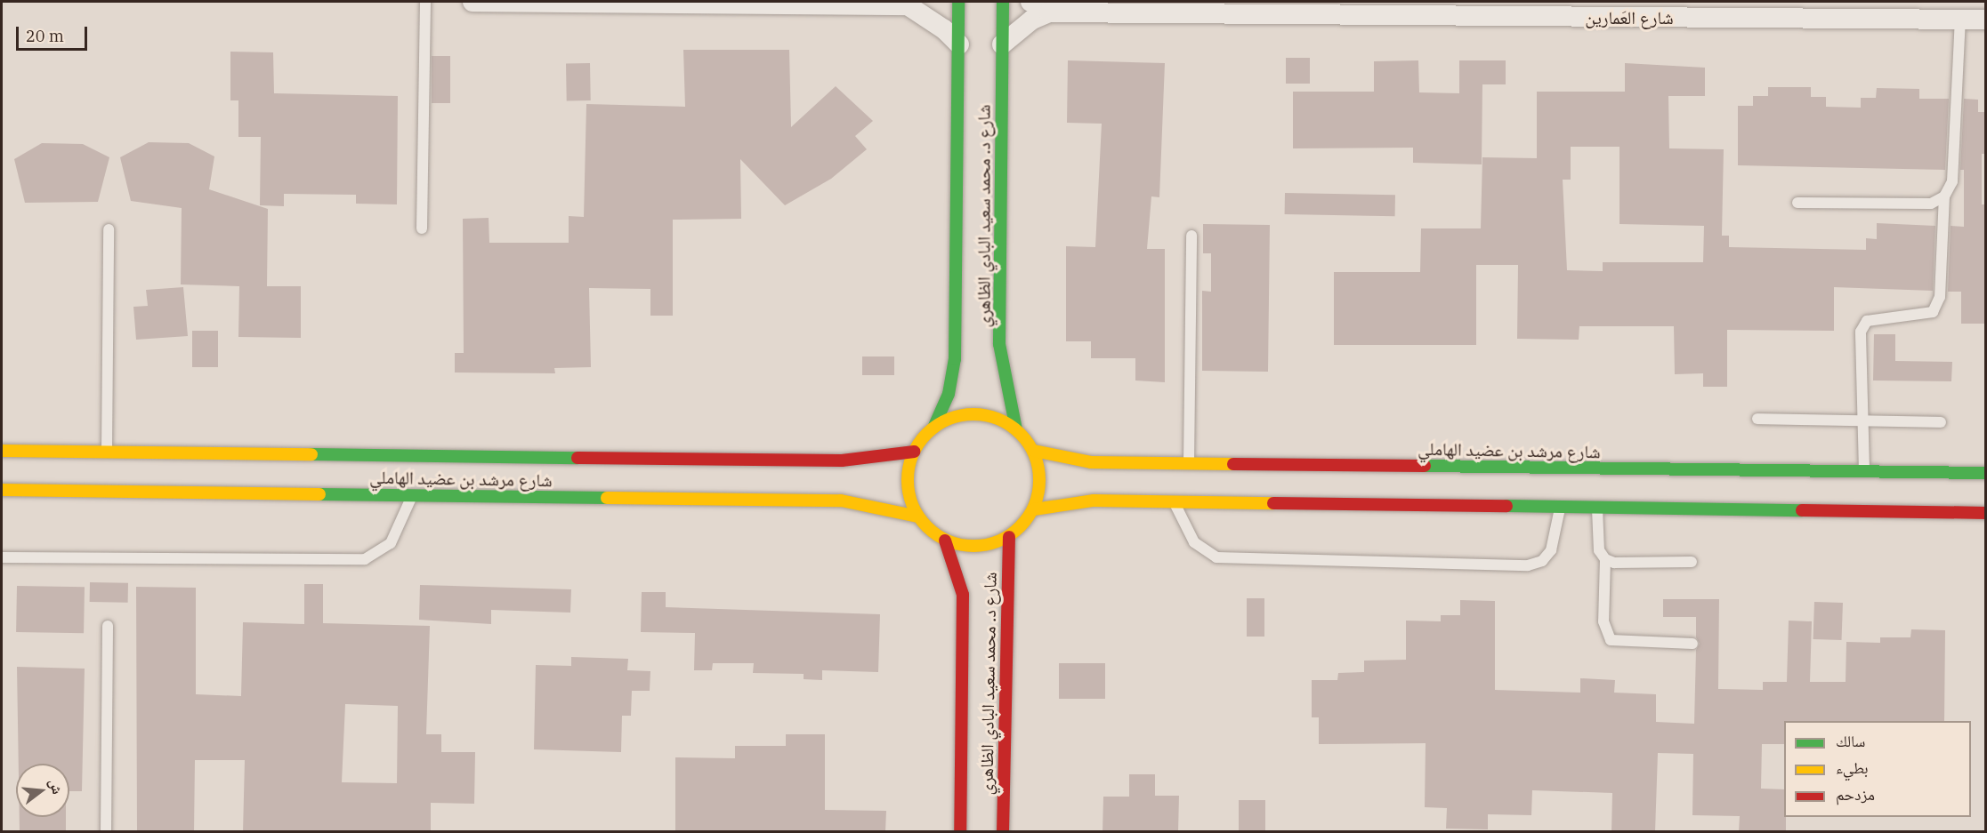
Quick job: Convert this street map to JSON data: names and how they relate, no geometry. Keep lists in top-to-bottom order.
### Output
{
  "streets": {
    "street": ["شارع العَمارين", "شارع د. محمد سعيد البادي الظاهري", "شارع مرشد بن عضيد الهاملي"]
  },
  "crossings": [
    ["شارع العَمارين", "شارع د. محمد سعيد البادي الظاهري"],
    ["شارع د. محمد سعيد البادي الظاهري", "شارع مرشد بن عضيد الهاملي"]
  ],
  "legend": ["سالك", "بطيء", "مزدحم"],
  "scale_bar": "20 m",
  "north": "right"
}
